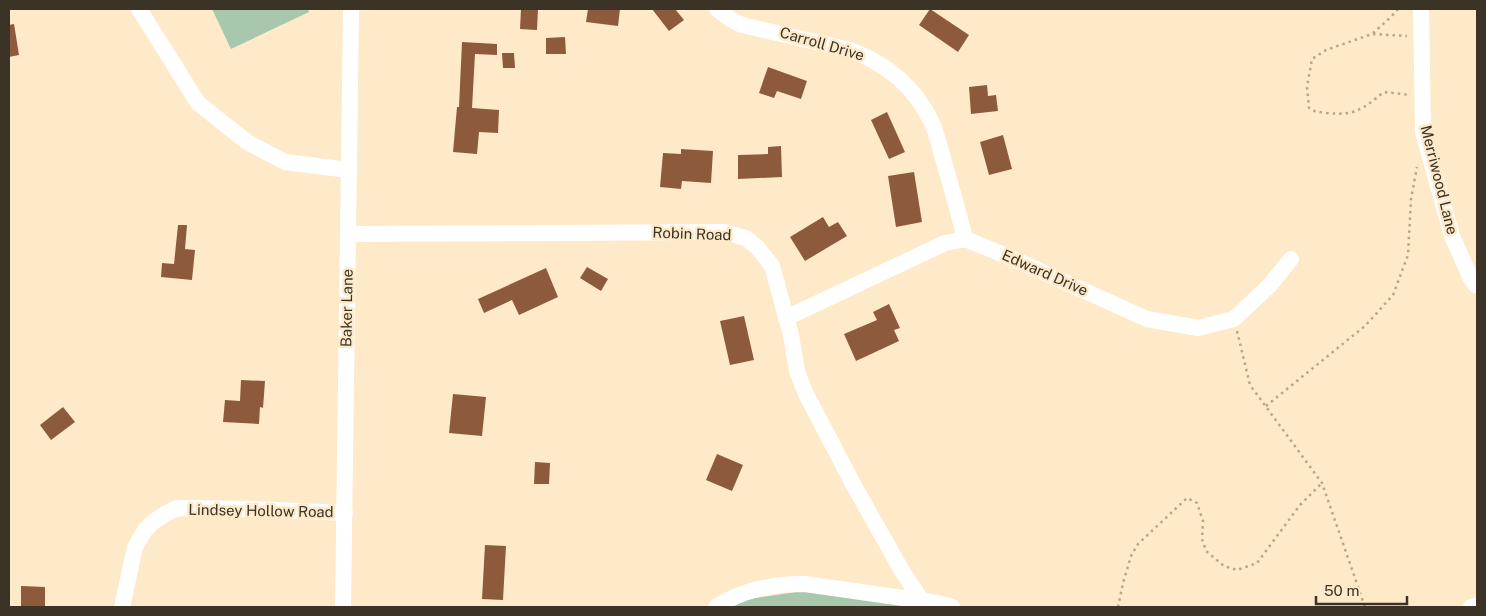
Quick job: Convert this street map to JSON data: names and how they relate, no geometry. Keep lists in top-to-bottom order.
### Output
{
  "streets": {
    "street": [
      "Carroll Drive",
      "Merriwood Lane",
      "Robin Road",
      "Edward Drive",
      "Baker Lane",
      "Lindsey Hollow Road"
    ]
  },
  "crossings": [
    ["Carroll Drive", "Edward Drive"],
    ["Robin Road", "Baker Lane"],
    ["Baker Lane", "Lindsey Hollow Road"]
  ],
  "scale_bar": "50 m"
}
